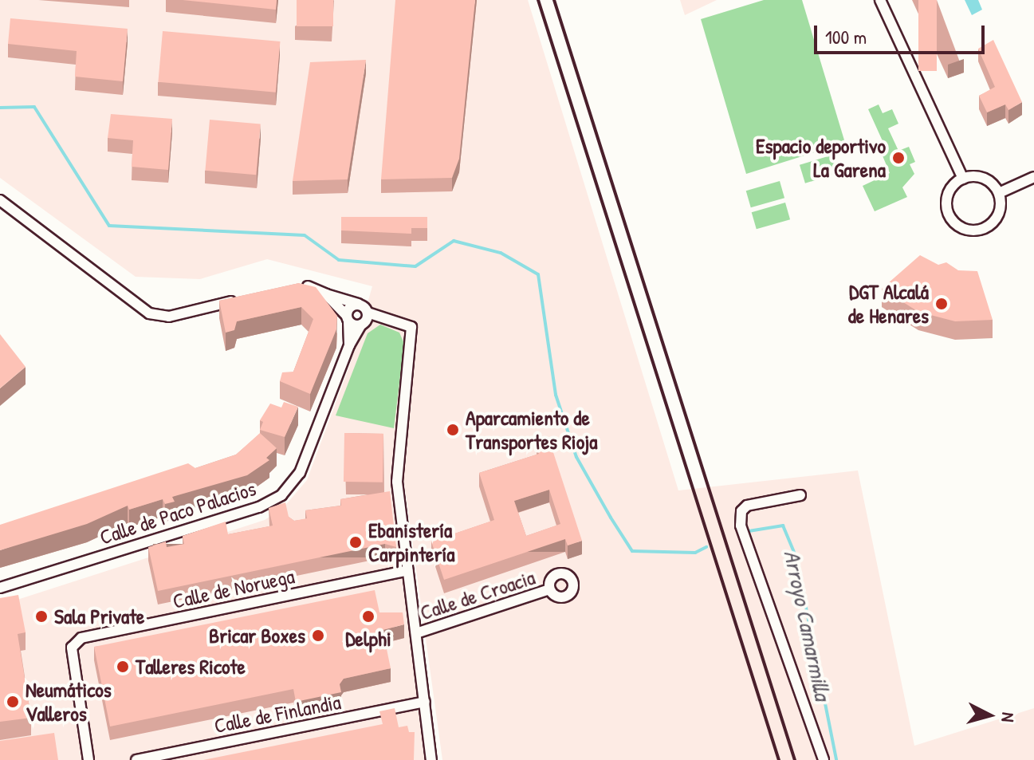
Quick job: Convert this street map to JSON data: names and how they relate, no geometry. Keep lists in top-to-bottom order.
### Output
{
  "streets": {
    "street": [
      "Calle de Paco Palacios",
      "Calle de Noruega",
      "Calle de Croacia",
      "Calle de Finlandia"
    ]
  },
  "water": ["Arroyo Camarmilla"],
  "places": [
    "Espacio deportivo La Garena",
    "DGT Alcalá de Henares",
    "Aparcamiento de Transportes Rioja",
    "Ebanistería Carpintería",
    "Sala Private",
    "Delphi",
    "Bricar Boxes",
    "Talleres Ricote",
    "Neumáticos Valleros"
  ],
  "scale_bar": "100 m",
  "north": "right"
}
